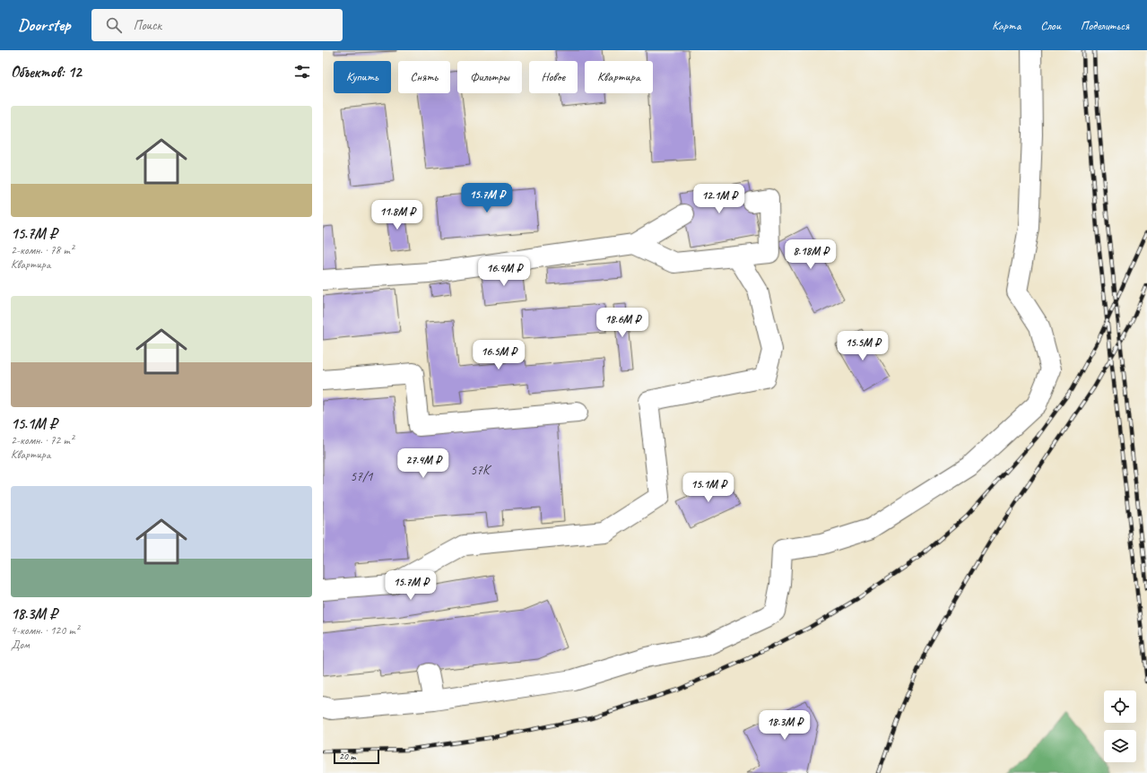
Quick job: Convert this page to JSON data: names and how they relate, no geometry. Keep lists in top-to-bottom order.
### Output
{
  "house_numbers": ["57К", "57/1"],
  "scale_bar": "20 m",
  "page": {
    "header": "Doorstep",
    "search": "Поиск",
    "nav": ["Карта", "Слои", "Поделиться"],
    "heading": "Объектов: 12",
    "chip": [
      "Купить",
      "Снять",
      "Фильтры",
      "Новое",
      "Квартира"
    ],
    "list": [
      {
        "name": "15.7M ₽",
        "note": "2-комн. · 78 m² · Квартира"
      },
      {
        "name": "15.1M ₽",
        "note": "2-комн. · 72 m² · Квартира"
      },
      {
        "name": "18.3M ₽",
        "note": "4-комн. · 120 m² · Дом"
      }
    ],
    "price": [
      "15.7M ₽",
      "12.1M ₽",
      "11.8M ₽",
      "8.18M ₽",
      "16.4M ₽",
      "18.6M ₽",
      "15.5M ₽",
      "16.5M ₽",
      "27.4M ₽",
      "15.1M ₽",
      "15.7M ₽",
      "18.3M ₽"
    ],
    "scale": "20 m"
  }
}
